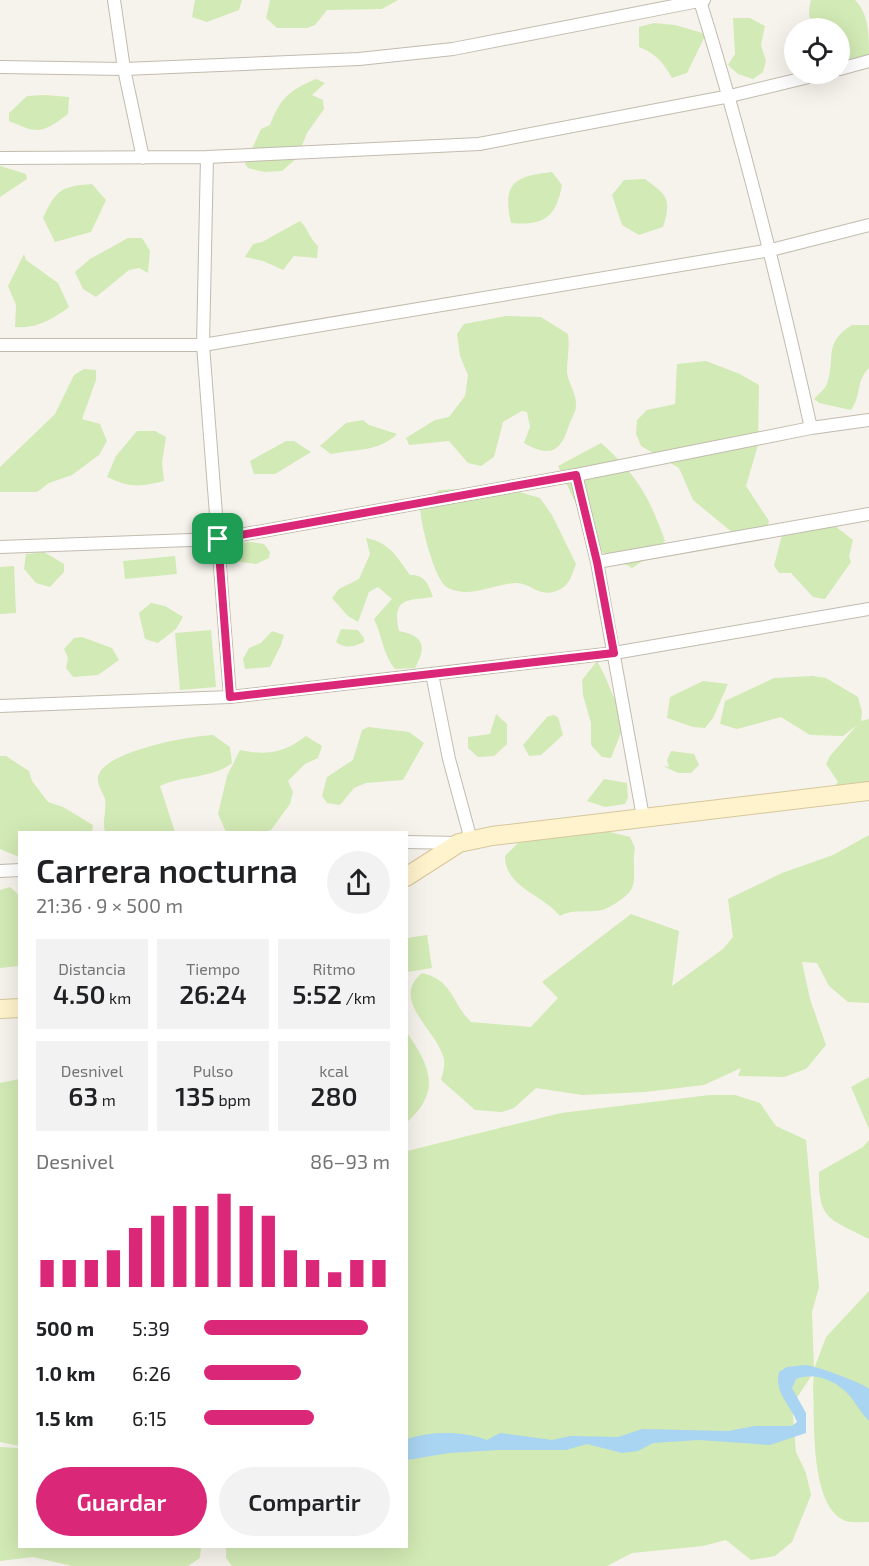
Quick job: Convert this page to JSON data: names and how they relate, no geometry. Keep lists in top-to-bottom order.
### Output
{
  "page": {
    "heading": ["Carrera nocturna", "21:36 · 9 × 500 m"],
    "stats": [
      ["Distancia", "4.50 km"],
      ["Tiempo", "26:24"],
      ["Ritmo", "5:52 /km"],
      ["Desnivel", "63 m"],
      ["Pulso", "135 bpm"],
      ["kcal", "280"]
    ],
    "chart": ["Desnivel", "86–93 m"],
    "list": [
      {
        "name": "500 m",
        "note": "5:39"
      },
      {
        "name": "1.0 km",
        "note": "6:26"
      },
      {
        "name": "1.5 km",
        "note": "6:15"
      }
    ],
    "buttons": ["Guardar", "Compartir"]
  }
}
